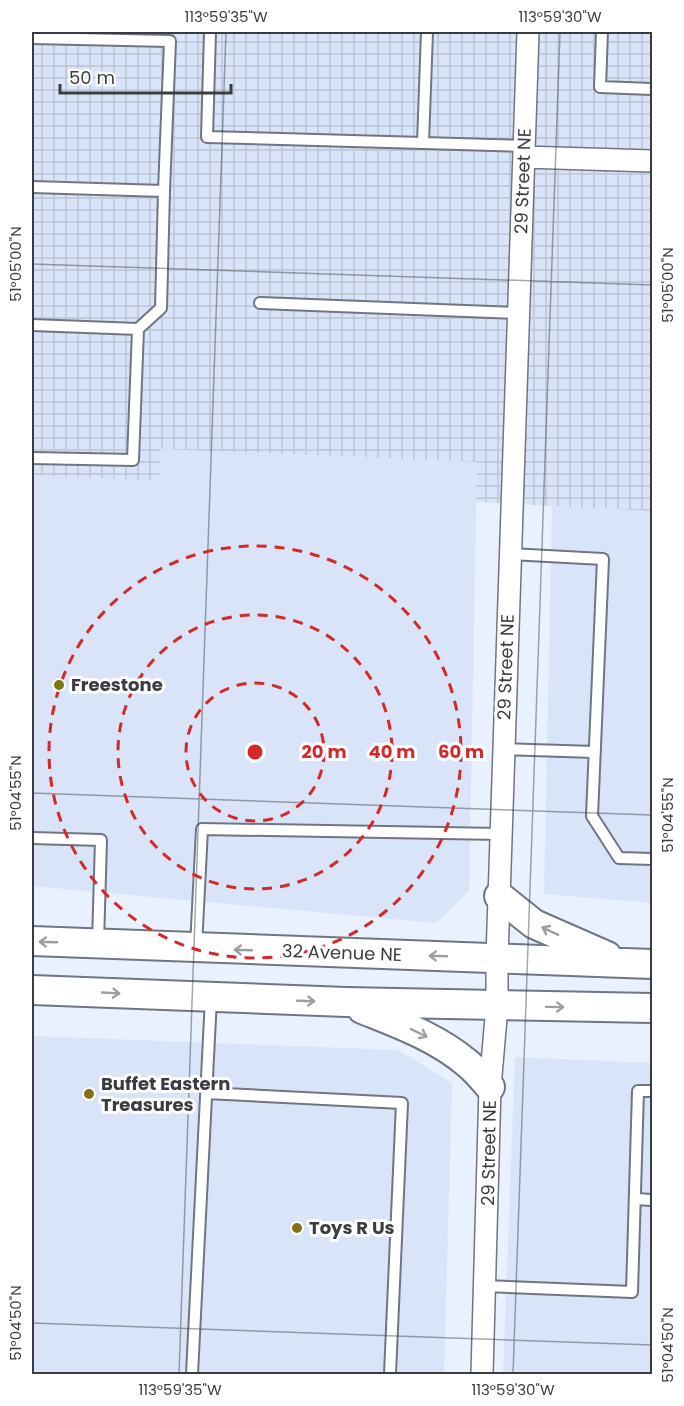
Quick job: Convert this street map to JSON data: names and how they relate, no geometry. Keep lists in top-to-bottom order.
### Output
{
  "streets": {
    "main road": ["32 Avenue NE"],
    "street": ["29 Street NE"]
  },
  "crossings": [
    ["29 Street NE", "32 Avenue NE"]
  ],
  "places": ["Freestone", "Buffet Eastern Treasures", "Toys R Us"],
  "scale_bar": "50 m",
  "coordinates": [
    "113°59'35\"W",
    "113°59'30\"W",
    "51°05'00\"N",
    "51°04'55\"N",
    "51°04'50\"N"
  ],
  "rings": ["20 m", "40 m", "60 m"]
}
